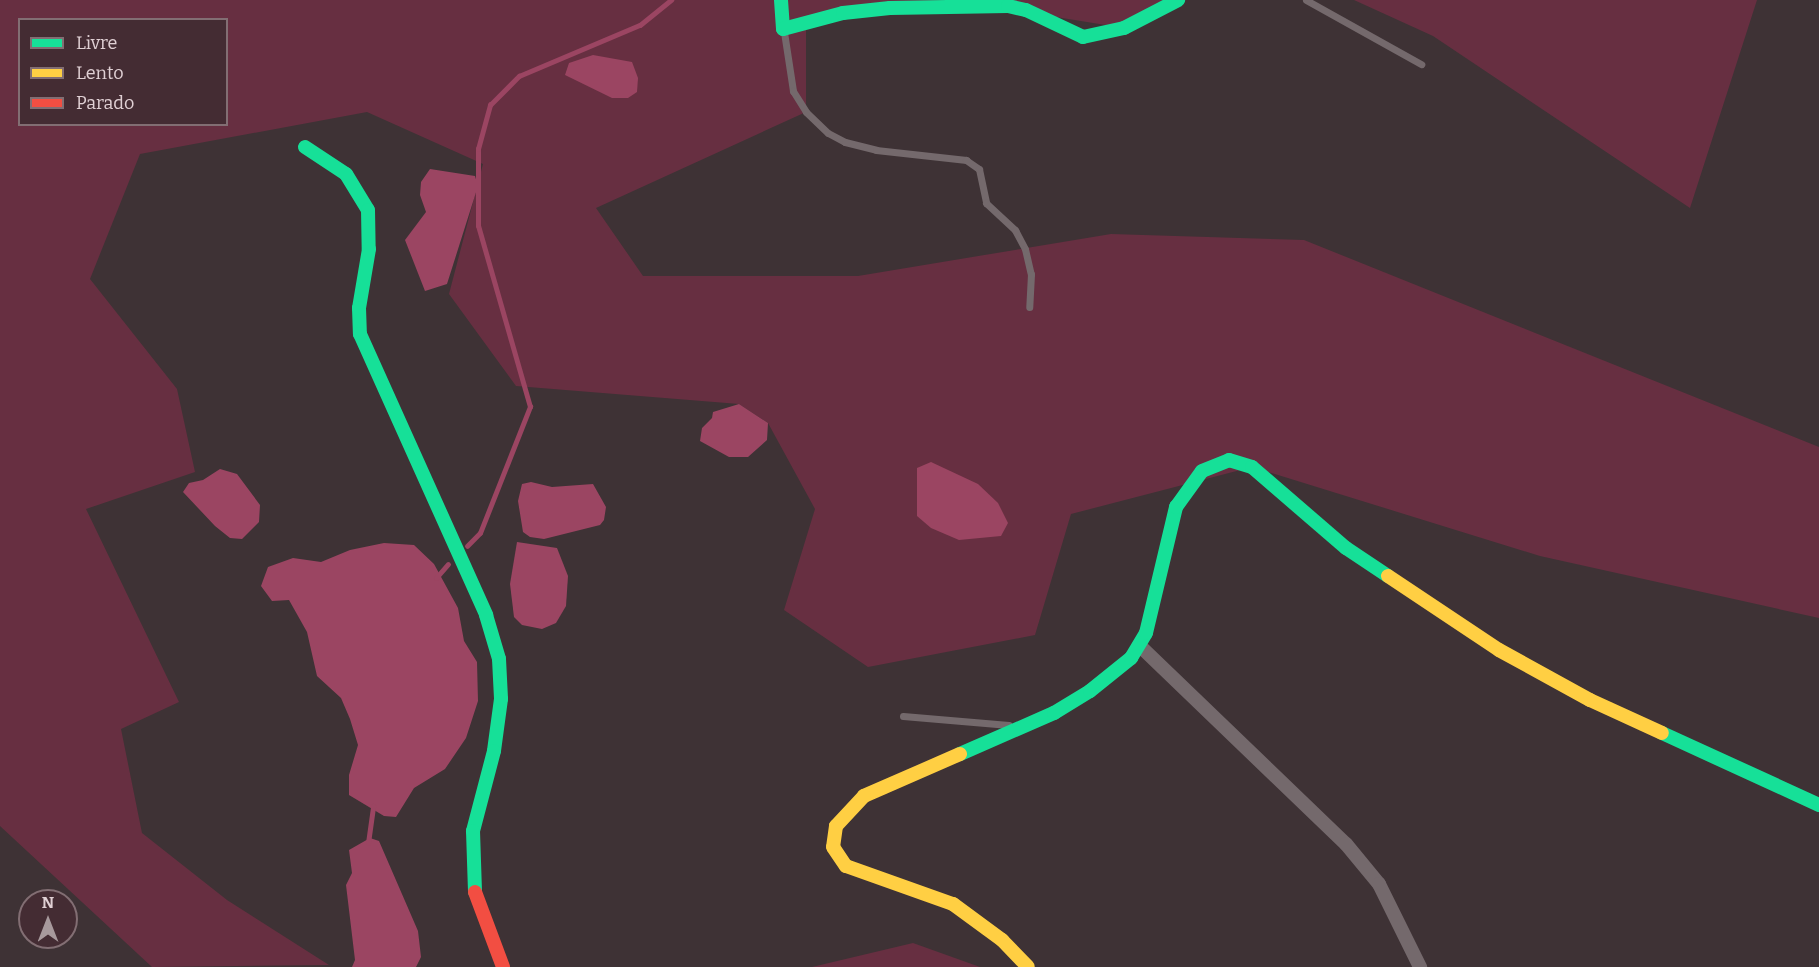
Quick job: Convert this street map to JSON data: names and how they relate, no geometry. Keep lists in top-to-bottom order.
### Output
{
  "legend": ["Livre", "Lento", "Parado"],
  "north": "top"
}
